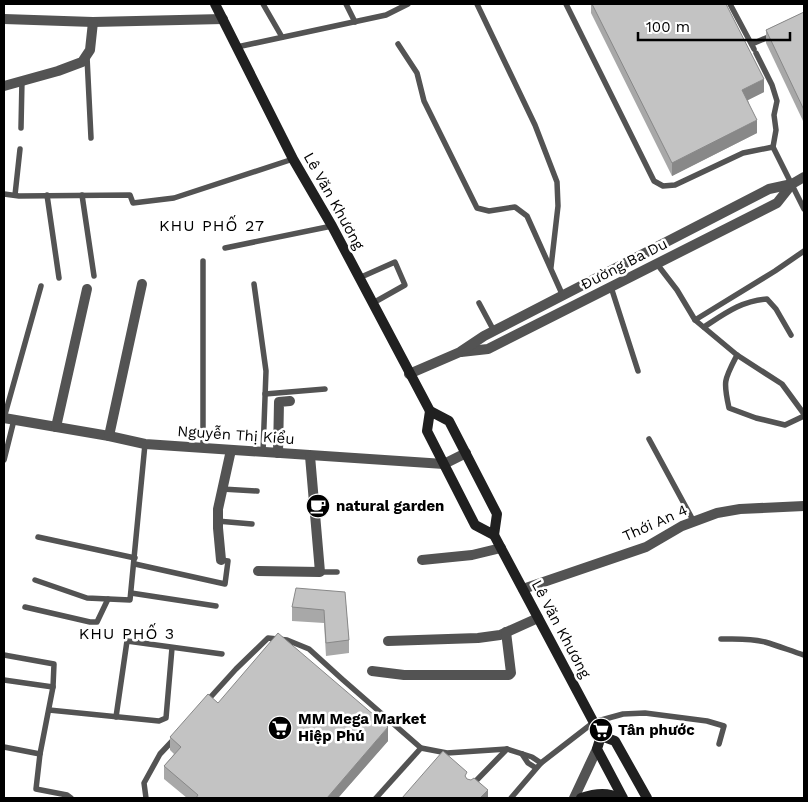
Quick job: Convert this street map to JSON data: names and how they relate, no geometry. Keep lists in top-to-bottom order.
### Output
{
  "streets": {
    "main road": ["Lê Văn Khương"],
    "street": ["Đường Ba Du", "Nguyễn Thị Kiểu", "Thới An 4"]
  },
  "crossings": [
    ["Lê Văn Khương", "Đường Ba Du"],
    ["Lê Văn Khương", "Nguyễn Thị Kiểu"],
    ["Lê Văn Khương", "Thới An 4"]
  ],
  "districts": ["KHU PHỐ 27", "KHU PHỐ 3"],
  "places": {
    "cafe": ["natural garden"],
    "supermarket": ["MM Mega Market Hiệp Phú", "Tân phước"]
  },
  "scale_bar": "100 m"
}
